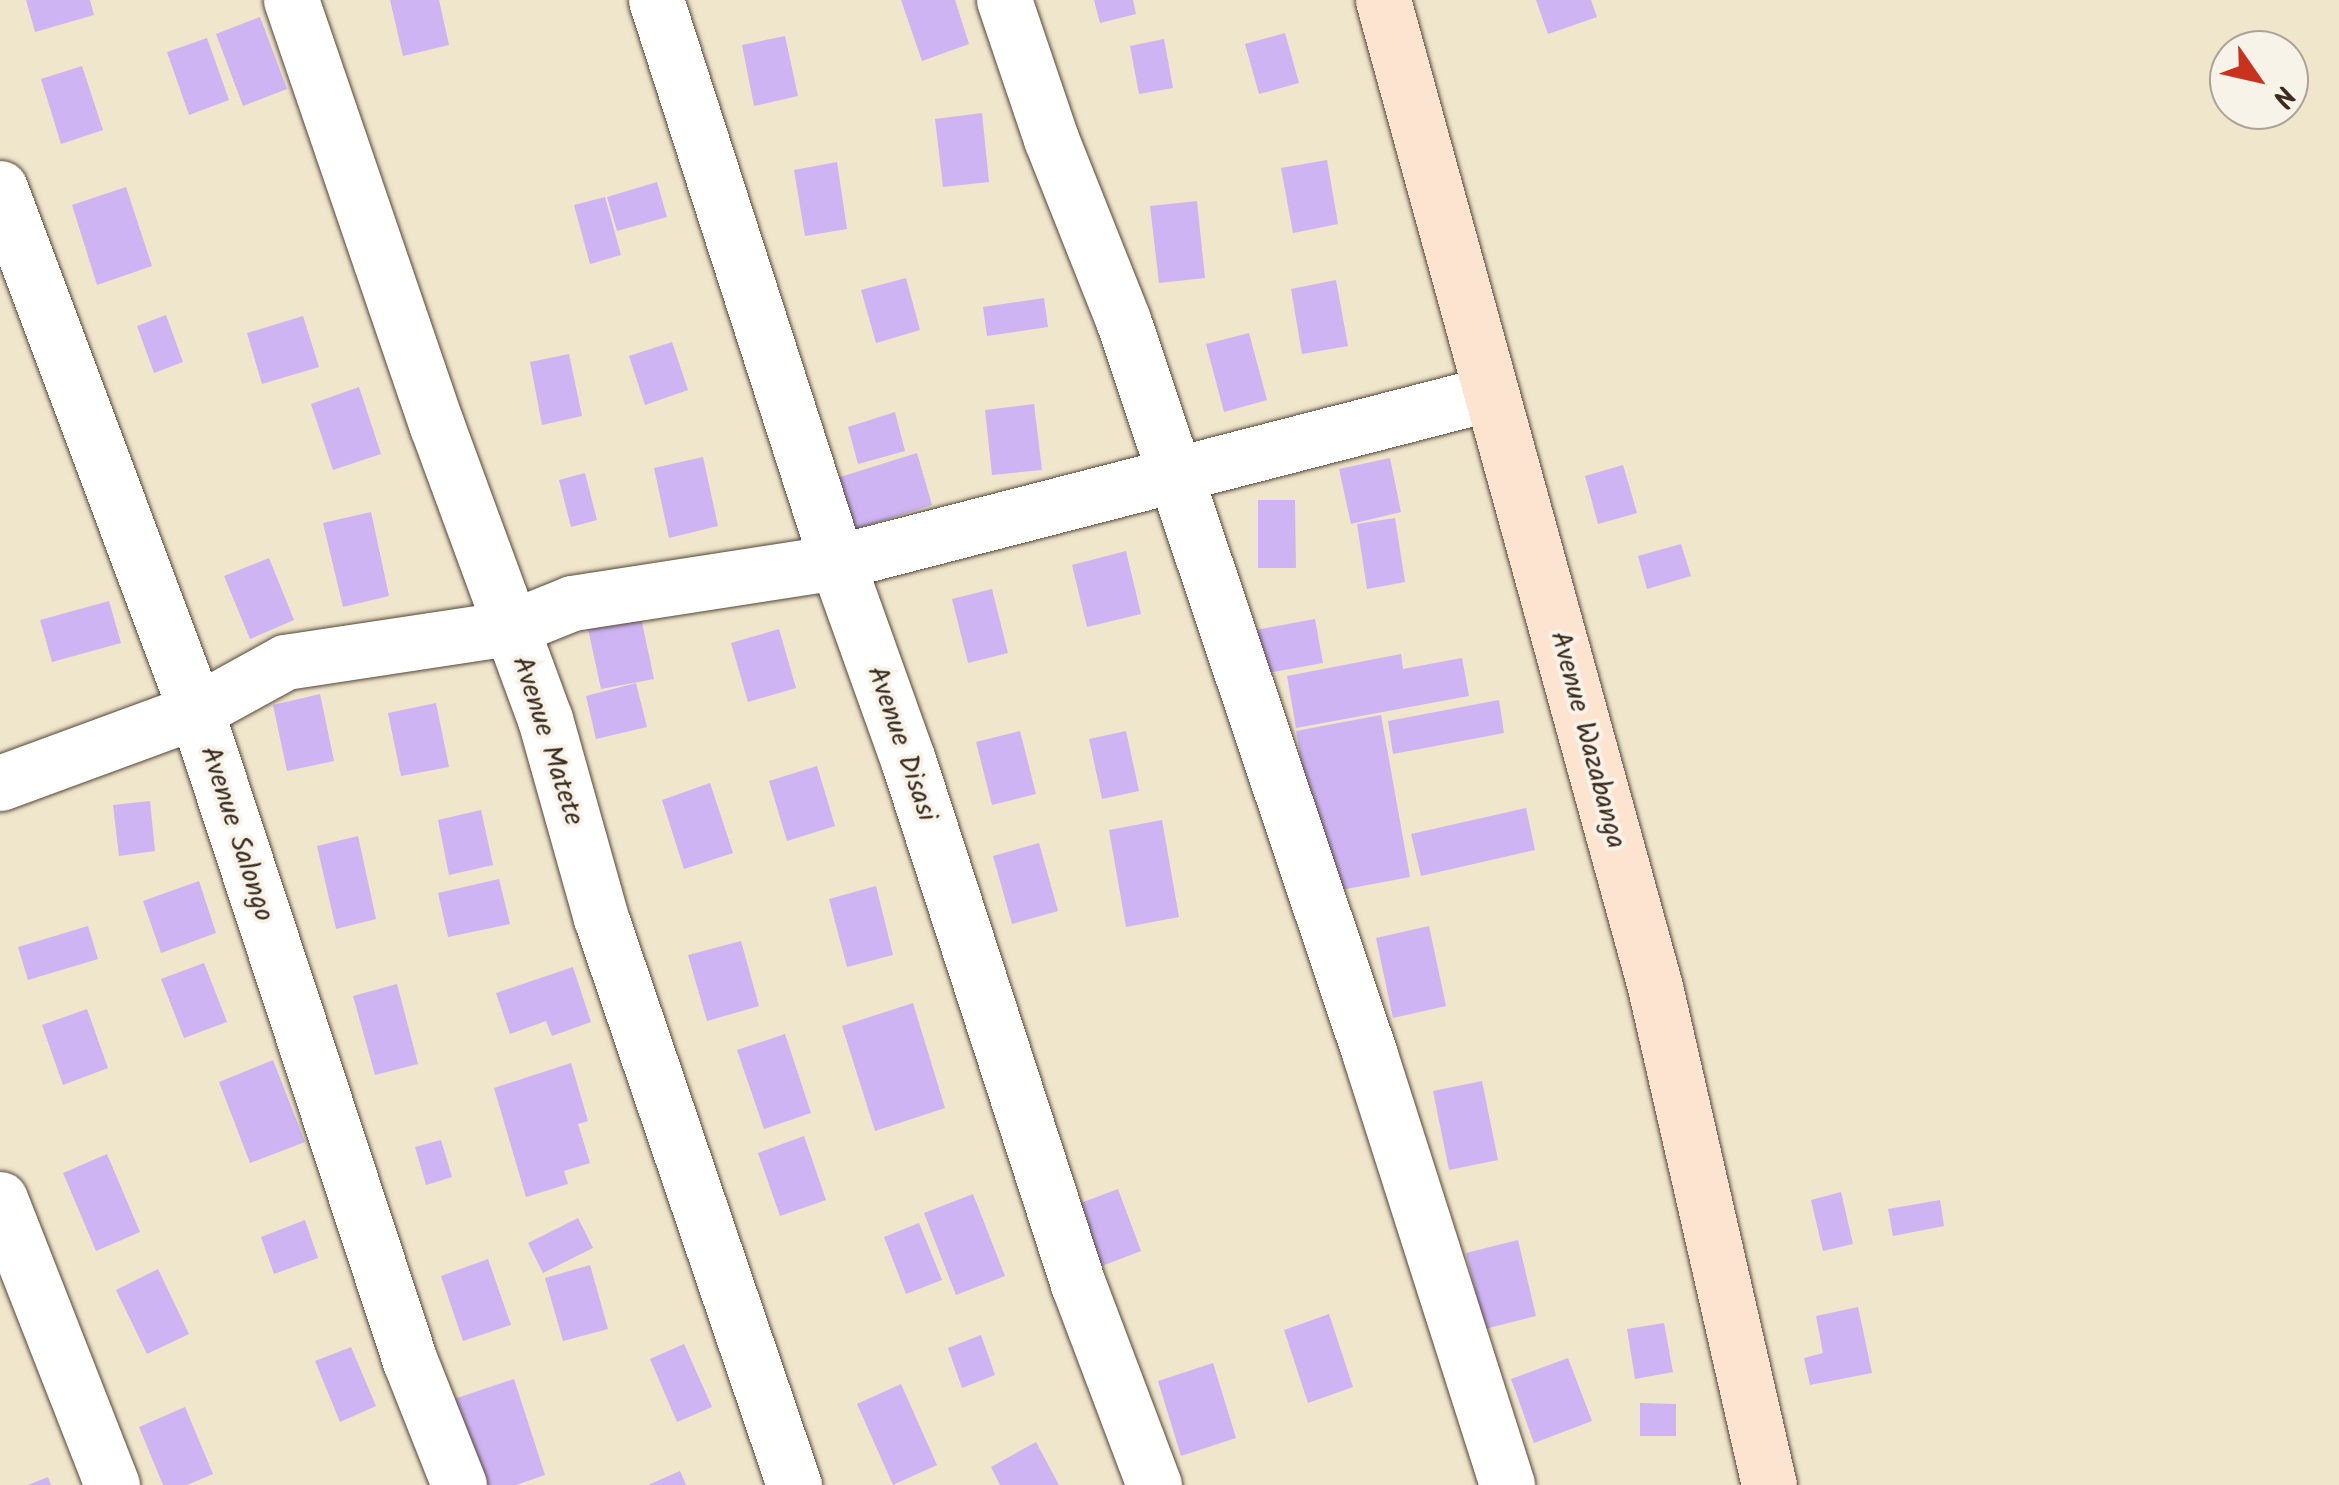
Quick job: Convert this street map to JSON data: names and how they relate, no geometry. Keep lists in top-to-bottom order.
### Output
{
  "streets": {
    "main road": ["Avenue Wazabanga"],
    "street": ["Avenue Matete", "Avenue Disasi", "Avenue Salongo"]
  },
  "north": "bottom right"
}
